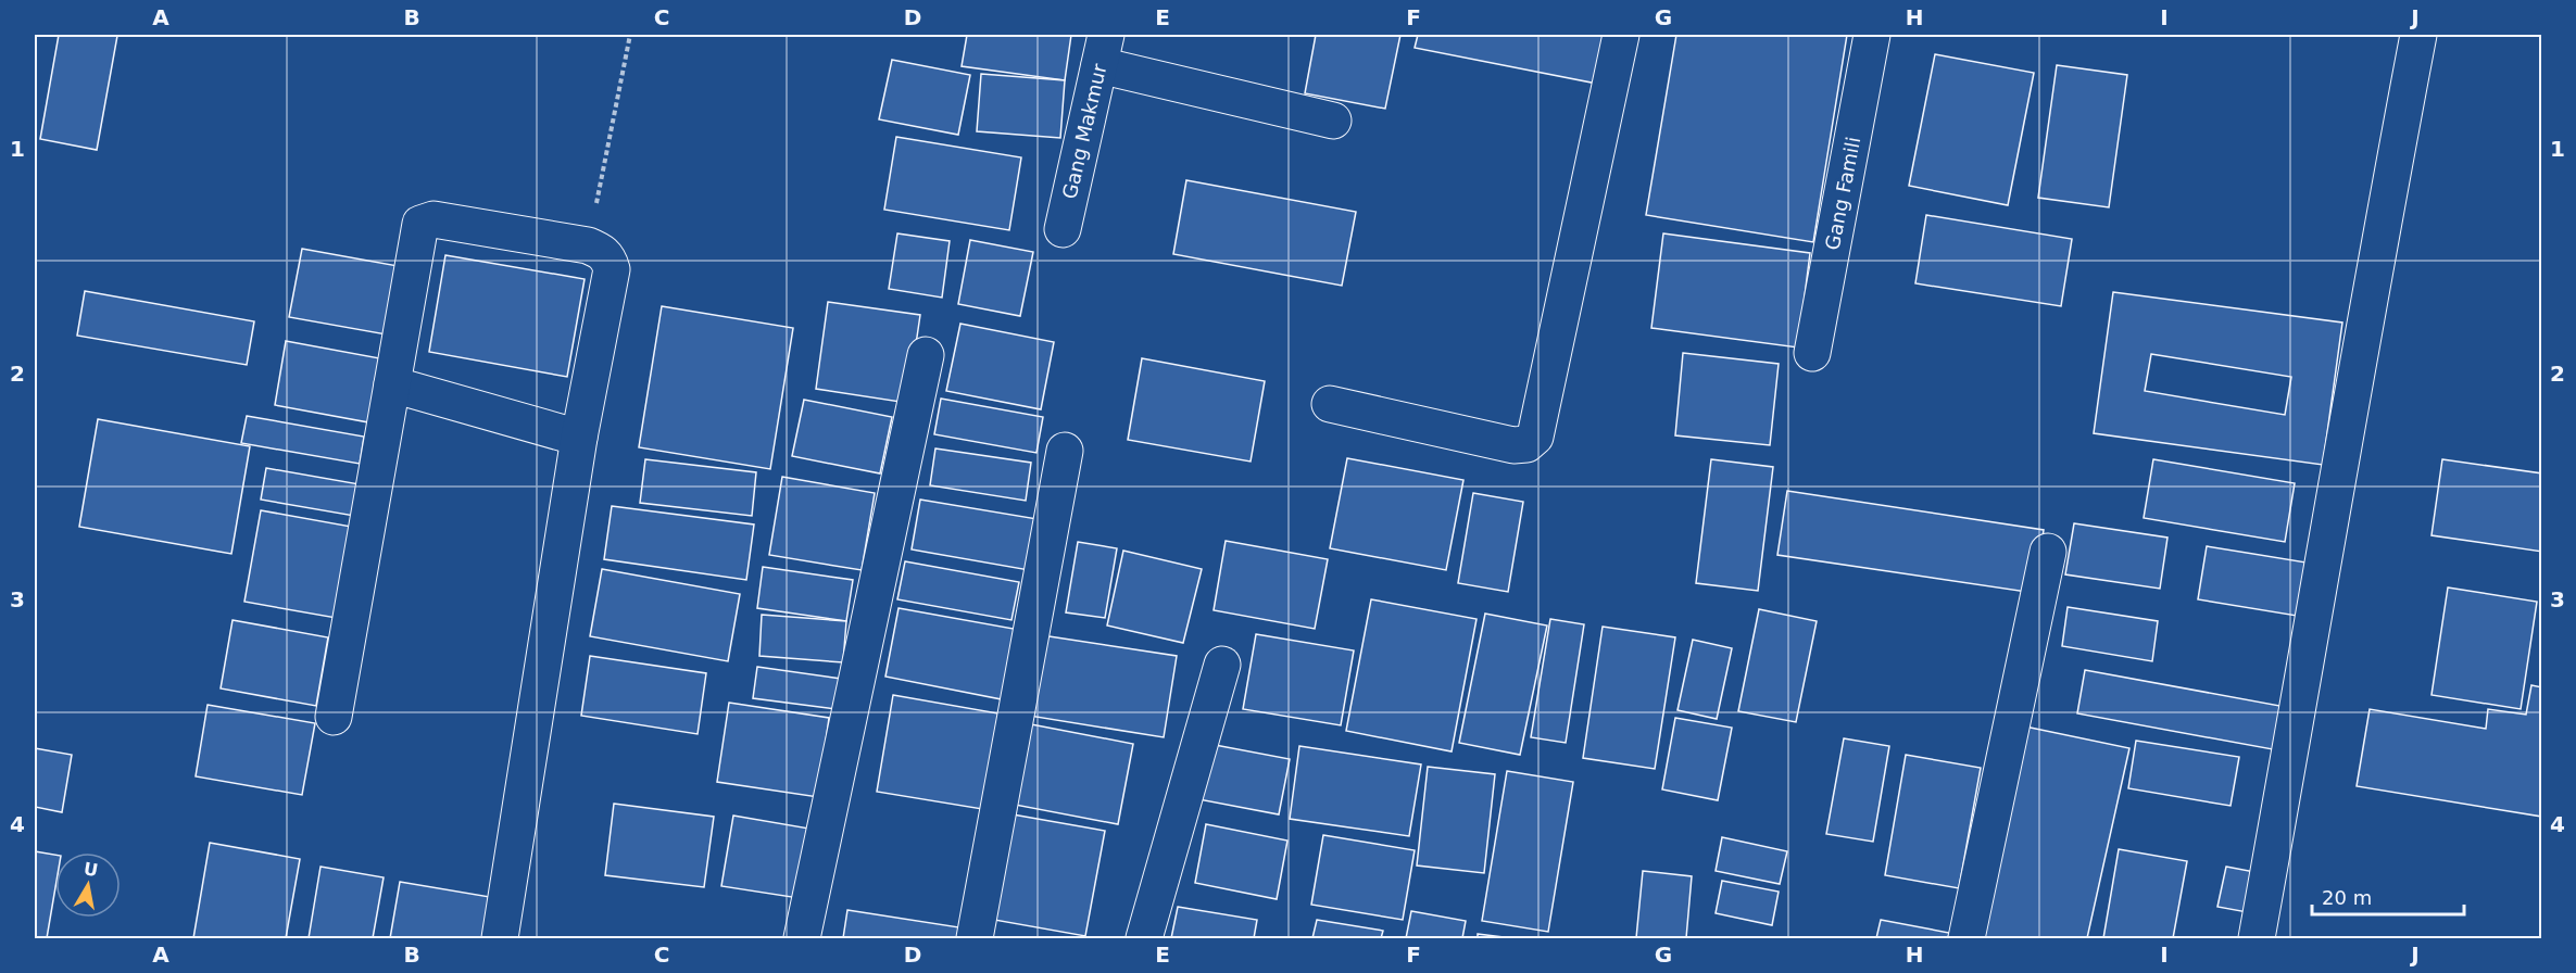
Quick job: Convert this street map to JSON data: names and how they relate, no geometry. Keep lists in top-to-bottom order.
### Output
{
  "streets": {
    "street": ["Gang Makmur", "Gang Famili"]
  },
  "scale_bar": "20 m",
  "north": "top",
  "grid": {
    "columns": [
      "A",
      "B",
      "C",
      "D",
      "E",
      "F",
      "G",
      "H",
      "I",
      "J"
    ],
    "rows": [
      "1",
      "2",
      "3",
      "4"
    ]
  }
}
